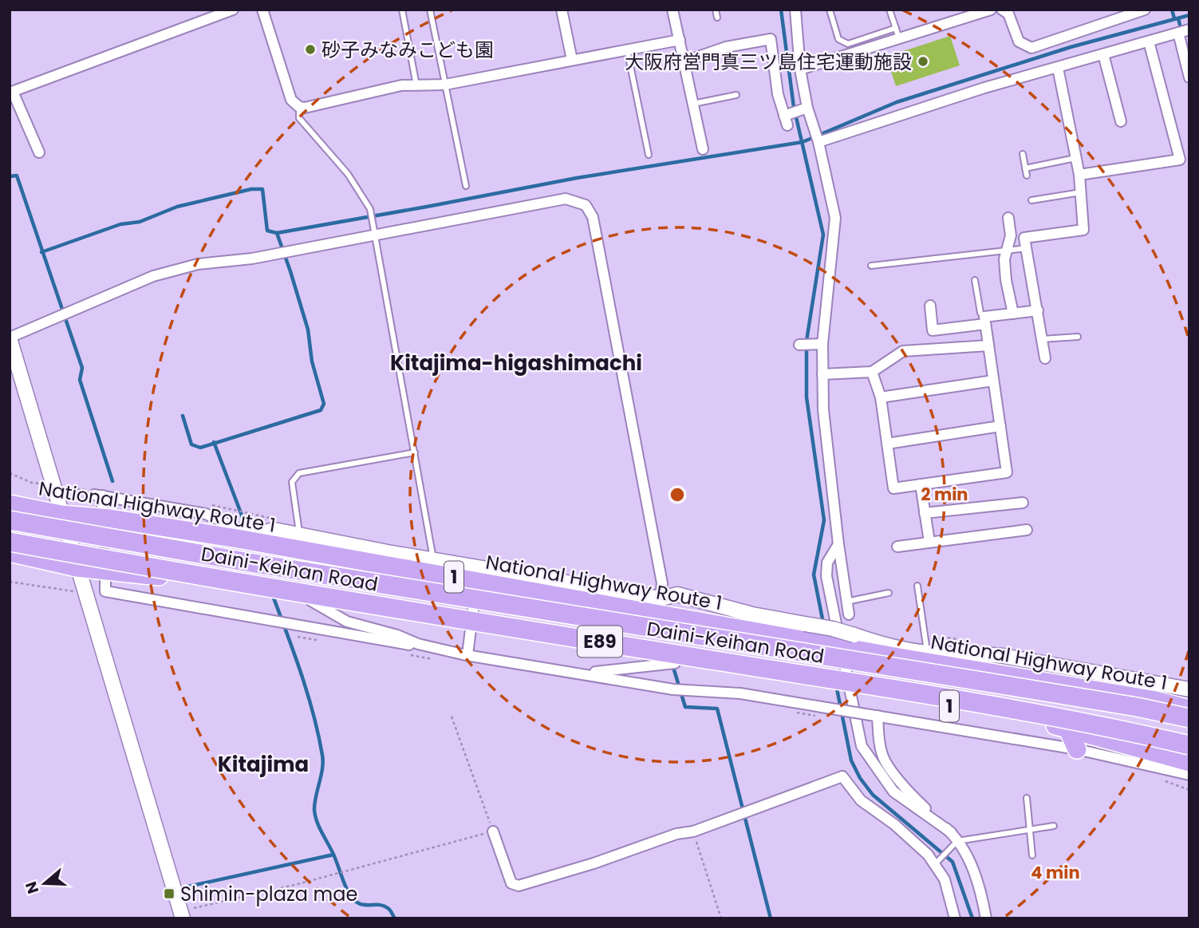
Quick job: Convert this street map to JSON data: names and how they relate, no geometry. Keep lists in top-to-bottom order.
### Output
{
  "streets": {
    "highway": [
      "National Highway Route 1",
      "Daini-Keihan Road",
      "1",
      "E89"
    ]
  },
  "districts": ["Kitajima-higashimachi", "Kitajima"],
  "places": {
    "other": ["砂子みなみこども園", "大阪府営門真三ツ島住宅運動施設"],
    "transit": ["Shimin-plaza mae"]
  },
  "north": "left",
  "rings": ["2 min", "4 min"]
}
